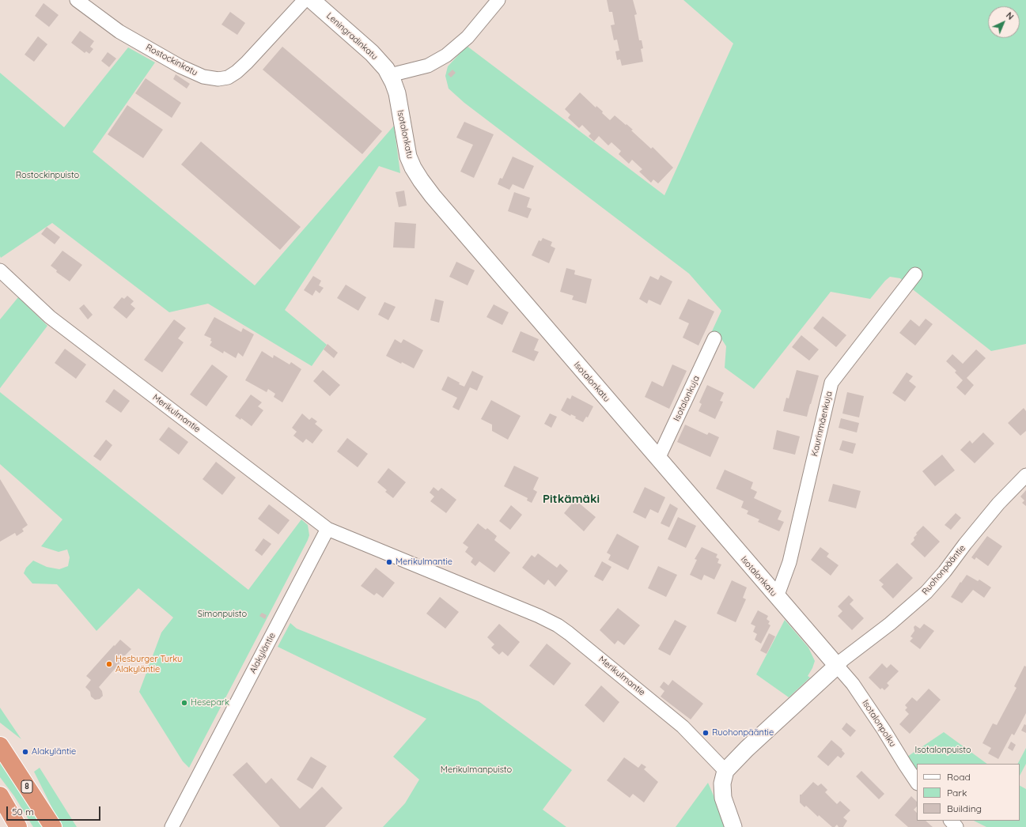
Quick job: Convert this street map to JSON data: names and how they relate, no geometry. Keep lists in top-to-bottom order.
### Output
{
  "streets": {
    "highway": ["8"],
    "street": [
      "Leningradinkatu",
      "Rostockinkatu",
      "Isotalonkatu",
      "Isotalonkuja",
      "Merikulmantie",
      "Kaurinmäenkuja",
      "Ruohonpääntie",
      "Alakyläntie",
      "Isotalonpolku"
    ]
  },
  "crossings": [
    ["Leningradinkatu", "Isotalonkatu"],
    ["Isotalonkatu", "Isotalonkuja"],
    ["Isotalonkatu", "Kaurinmäenkuja"],
    ["Isotalonkatu", "Ruohonpääntie"],
    ["Isotalonkatu", "Isotalonpolku"],
    ["Merikulmantie", "Ruohonpääntie"],
    ["Merikulmantie", "Alakyläntie"],
    ["Ruohonpääntie", "Isotalonpolku"]
  ],
  "districts": ["Pitkämäki"],
  "parks": [
    "Rostockinpuisto",
    "Simonpuisto",
    "Isotalonpuisto",
    "Merikulmanpuisto"
  ],
  "places": [
    "Merikulmantie",
    "Hesburger Turku Alakyläntie",
    "Hesepark",
    "Ruohonpääntie",
    "Alakyläntie"
  ],
  "legend": ["Road", "Park", "Building"],
  "scale_bar": "50 m",
  "north": "top right"
}
